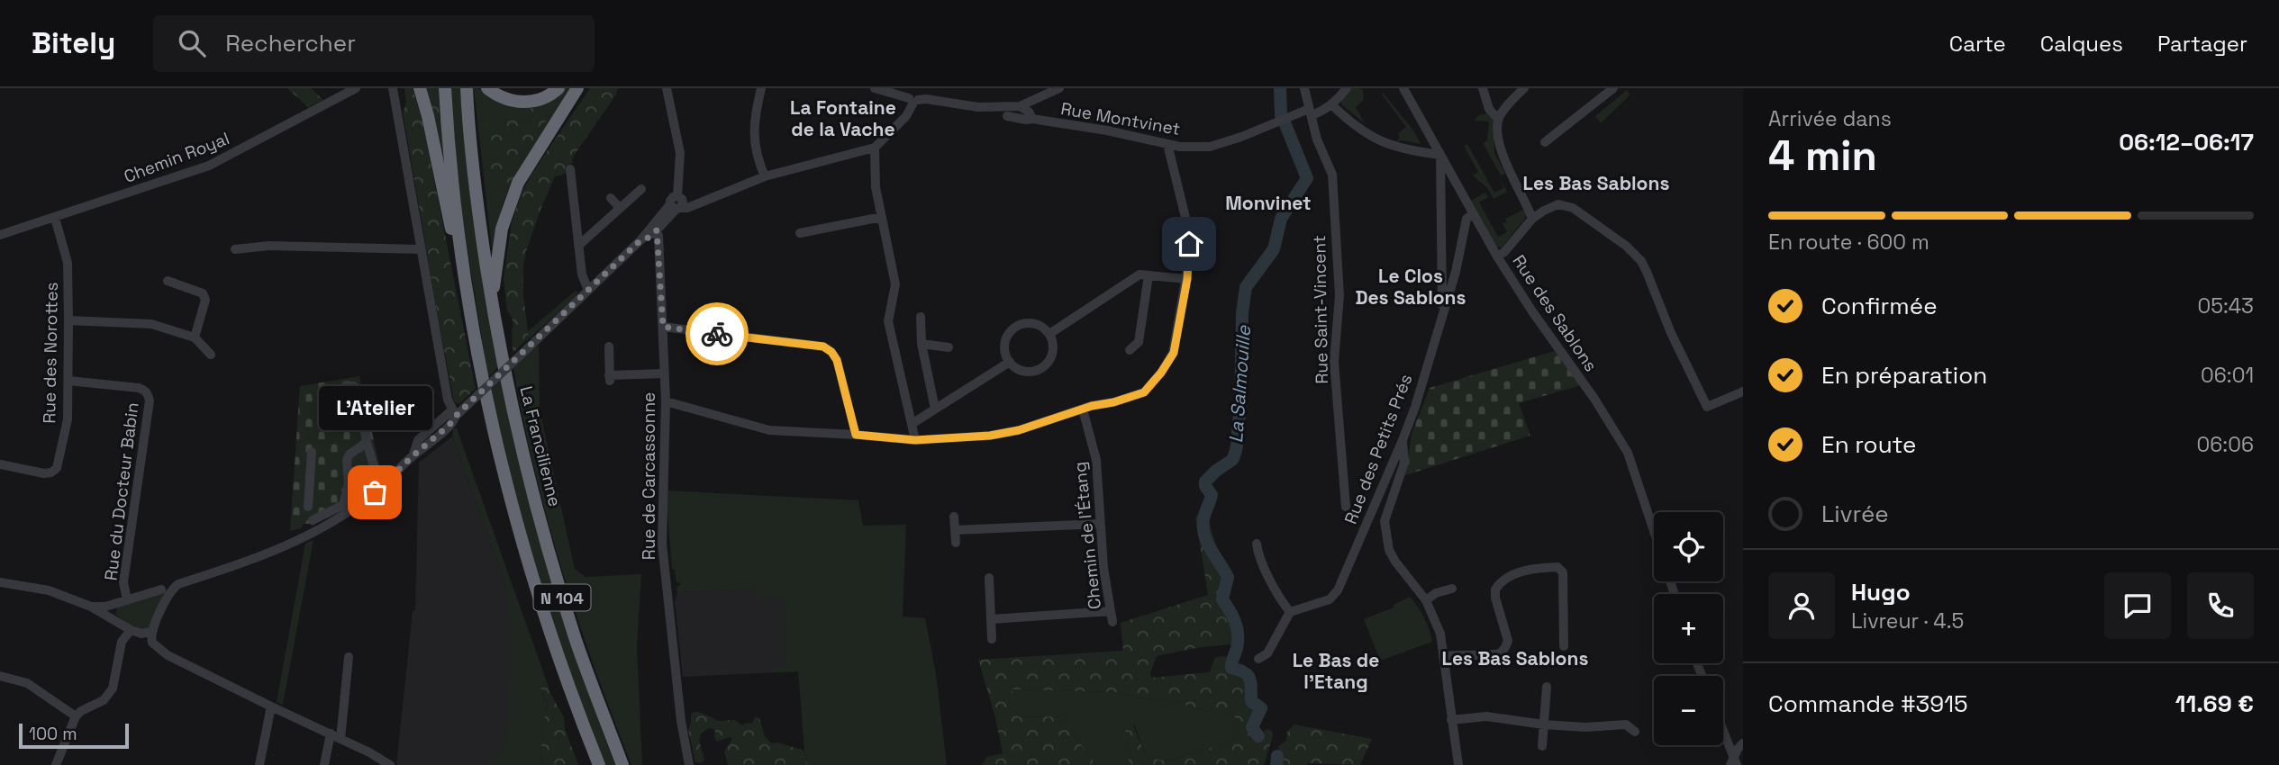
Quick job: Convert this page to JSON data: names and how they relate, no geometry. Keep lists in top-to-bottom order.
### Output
{
  "streets": {
    "highway": ["La Francilienne", "N 104"],
    "street": [
      "Rue Montvinet",
      "Chemin Royal",
      "Rue Saint-Vincent",
      "Rue des Sablons",
      "Rue des Norottes",
      "Rue des Petits Prés",
      "Rue de Carcassonne",
      "Rue du Docteur Babin",
      "Chemin de l'Étang"
    ]
  },
  "crossings": [
    ["Rue Montvinet", "Rue Saint-Vincent"],
    ["Chemin Royal", "Rue des Norottes"],
    ["Rue des Sablons", "Rue des Petits Prés"],
    ["Rue des Norottes", "Rue du Docteur Babin"]
  ],
  "districts": [
    "La Fontaine de la Vache",
    "Les Bas Sablons",
    "Monvinet",
    "Le Clos Des Sablons",
    "Les Bas Sablons",
    "Le Bas de l'Etang"
  ],
  "water": ["La Salmouille"],
  "places": ["L’Atelier"],
  "scale_bar": "100 m",
  "page": {
    "header": "Bitely",
    "search": "Rechercher",
    "nav": ["Carte", "Calques", "Partager"],
    "heading": ["4 min", "Arrivée dans", "06:12–06:17"],
    "panel": [
      "Hugo",
      "Livreur · 4.5",
      "Commande #3915",
      "11.69 €"
    ],
    "bar": "En route · 600 m",
    "list": [
      ["Confirmée", "05:43"],
      ["En préparation", "06:01"],
      ["En route", "06:06"],
      "Livrée"
    ],
    "bubble": "L’Atelier",
    "map_buttons": ["+", "−"],
    "scale": "100 m"
  }
}
